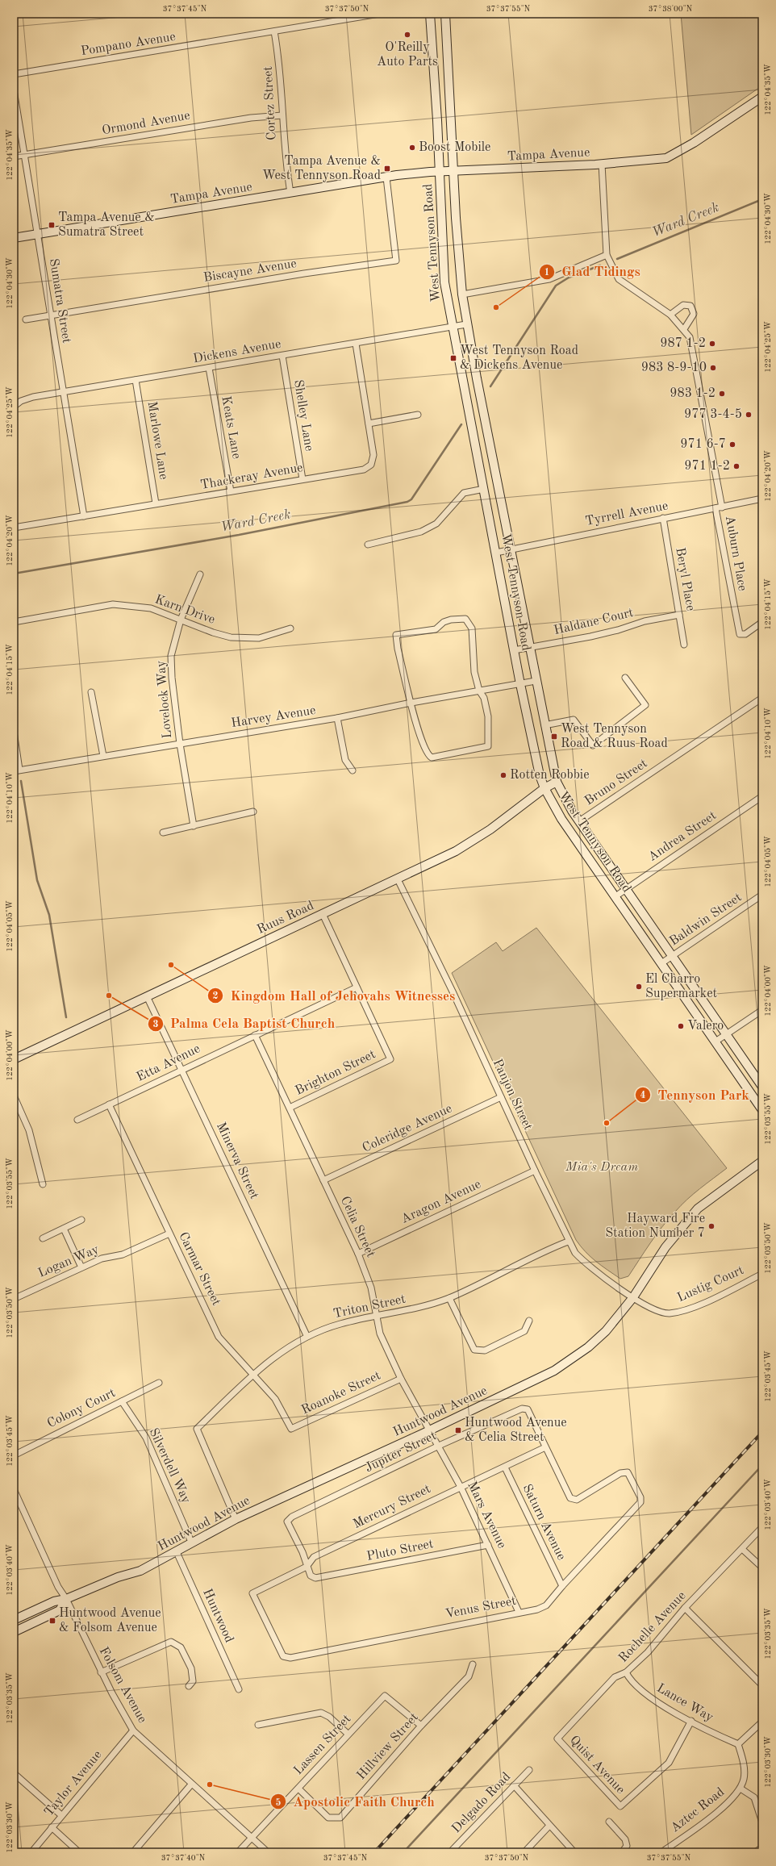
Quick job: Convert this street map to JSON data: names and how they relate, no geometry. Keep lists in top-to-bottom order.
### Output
{
  "streets": {
    "street": [
      "Pompano Avenue",
      "Cortez Street",
      "Ormond Avenue",
      "Tampa Avenue",
      "West Tennyson Road",
      "Biscayne Avenue",
      "Sumatra Street",
      "Dickens Avenue",
      "Shelley Lane",
      "Keats Lane",
      "Marlowe Lane",
      "Thackeray Avenue",
      "Tyrrell Avenue",
      "Auburn Place",
      "Beryl Place",
      "Karn Drive",
      "Haldane Court",
      "Lovelock Way",
      "Harvey Avenue",
      "Bruno Street",
      "Andrea Street",
      "Ruus Road",
      "Baldwin Street",
      "Etta Avenue",
      "Brighton Street",
      "Panjon Street",
      "Coleridge Avenue",
      "Minerva Street",
      "Aragon Avenue",
      "Celia Street",
      "Logan Way",
      "Carmar Street",
      "Lustig Court",
      "Triton Street",
      "Roanoke Street",
      "Colony Court",
      "Huntwood Avenue",
      "Jupiter Street",
      "Silverdell Way",
      "Mercury Street",
      "Mars Avenue",
      "Saturn Avenue",
      "Pluto Street",
      "Venus Street",
      "Huntwood",
      "Rochelle Avenue",
      "Folsom Avenue",
      "Lance Way",
      "Lassen Street",
      "Hillview Street",
      "Quist Avenue",
      "Taylor Avenue",
      "Delgado Road",
      "Aztec Road"
    ]
  },
  "crossings": [
    ["Pompano Avenue", "Cortez Street"],
    ["Cortez Street", "Ormond Avenue"],
    ["Cortez Street", "Tampa Avenue"],
    ["Ormond Avenue", "Sumatra Street"],
    ["Tampa Avenue", "West Tennyson Road"],
    ["Tampa Avenue", "Biscayne Avenue"],
    ["Tampa Avenue", "Sumatra Street"],
    ["West Tennyson Road", "Dickens Avenue"],
    ["West Tennyson Road", "Tyrrell Avenue"],
    ["West Tennyson Road", "Haldane Court"],
    ["West Tennyson Road", "Harvey Avenue"],
    ["West Tennyson Road", "Bruno Street"],
    ["West Tennyson Road", "Andrea Street"],
    ["West Tennyson Road", "Ruus Road"],
    ["West Tennyson Road", "Baldwin Street"],
    ["Biscayne Avenue", "Sumatra Street"],
    ["Sumatra Street", "Dickens Avenue"],
    ["Sumatra Street", "Thackeray Avenue"],
    ["Dickens Avenue", "Shelley Lane"],
    ["Dickens Avenue", "Keats Lane"],
    ["Dickens Avenue", "Marlowe Lane"],
    ["Dickens Avenue", "Thackeray Avenue"],
    ["Shelley Lane", "Thackeray Avenue"],
    ["Keats Lane", "Thackeray Avenue"],
    ["Marlowe Lane", "Thackeray Avenue"],
    ["Tyrrell Avenue", "Auburn Place"],
    ["Tyrrell Avenue", "Beryl Place"],
    ["Beryl Place", "Haldane Court"],
    ["Karn Drive", "Lovelock Way"],
    ["Lovelock Way", "Harvey Avenue"],
    ["Ruus Road", "Panjon Street"],
    ["Ruus Road", "Minerva Street"],
    ["Etta Avenue", "Brighton Street"],
    ["Etta Avenue", "Minerva Street"],
    ["Etta Avenue", "Celia Street"],
    ["Etta Avenue", "Carmar Street"],
    ["Brighton Street", "Celia Street"],
    ["Panjon Street", "Coleridge Avenue"],
    ["Panjon Street", "Aragon Avenue"],
    ["Panjon Street", "Lustig Court"],
    ["Panjon Street", "Triton Street"],
    ["Panjon Street", "Huntwood Avenue"],
    ["Coleridge Avenue", "Celia Street"],
    ["Minerva Street", "Triton Street"],
    ["Aragon Avenue", "Celia Street"],
    ["Celia Street", "Triton Street"],
    ["Celia Street", "Roanoke Street"],
    ["Celia Street", "Huntwood Avenue"],
    ["Celia Street", "Mars Avenue"],
    ["Logan Way", "Carmar Street"],
    ["Carmar Street", "Triton Street"],
    ["Carmar Street", "Roanoke Street"],
    ["Lustig Court", "Huntwood Avenue"],
    ["Triton Street", "Huntwood Avenue"],
    ["Colony Court", "Silverdell Way"],
    ["Huntwood Avenue", "Silverdell Way"],
    ["Huntwood Avenue", "Mars Avenue"],
    ["Huntwood Avenue", "Huntwood"],
    ["Huntwood Avenue", "Folsom Avenue"],
    ["Jupiter Street", "Mercury Street"],
    ["Jupiter Street", "Mars Avenue"],
    ["Jupiter Street", "Pluto Street"],
    ["Jupiter Street", "Venus Street"],
    ["Mercury Street", "Mars Avenue"],
    ["Mercury Street", "Saturn Avenue"],
    ["Mercury Street", "Pluto Street"],
    ["Mercury Street", "Venus Street"],
    ["Mars Avenue", "Pluto Street"],
    ["Mars Avenue", "Venus Street"],
    ["Saturn Avenue", "Venus Street"],
    ["Rochelle Avenue", "Lance Way"],
    ["Rochelle Avenue", "Quist Avenue"],
    ["Folsom Avenue", "Lassen Street"],
    ["Folsom Avenue", "Taylor Avenue"],
    ["Lance Way", "Quist Avenue"],
    ["Lance Way", "Aztec Road"],
    ["Lassen Street", "Hillview Street"]
  ],
  "water": ["Ward Creek"],
  "parks": ["Mia's Dream"],
  "places": {
    "other": [
      "O'Reilly Auto Parts",
      "Boost Mobile",
      "Glad Tidings",
      "987 1-2",
      "983 8-9-10",
      "983 1-2",
      "977 3-4-5",
      "971 6-7",
      "971 1-2",
      "Rotten Robbie",
      "Kingdom Hall of Jehovahs Witnesses",
      "El Charro Supermarket",
      "Palma Cela Baptist Church",
      "Valero",
      "Tennyson Park",
      "Hayward Fire Station Number 7",
      "Apostolic Faith Church"
    ],
    "transit": [
      "Tampa Avenue & West Tennyson Road",
      "Tampa Avenue & Sumatra Street",
      "West Tennyson Road & Dickens Avenue",
      "West Tennyson Road & Ruus Road",
      "Huntwood Avenue & Celia Street",
      "Huntwood Avenue & Folsom Avenue"
    ]
  },
  "coordinates": [
    "37°37'45\"N",
    "37°37'50\"N",
    "37°37'55\"N",
    "37°38'00\"N",
    "122°04'35\"W",
    "122°04'30\"W",
    "122°04'25\"W",
    "122°04'20\"W",
    "122°04'15\"W",
    "122°04'10\"W",
    "122°04'05\"W",
    "122°04'00\"W",
    "122°03'55\"W",
    "122°03'50\"W",
    "122°03'45\"W",
    "122°03'40\"W",
    "122°03'35\"W",
    "122°03'30\"W",
    "37°37'40\"N"
  ]
}
